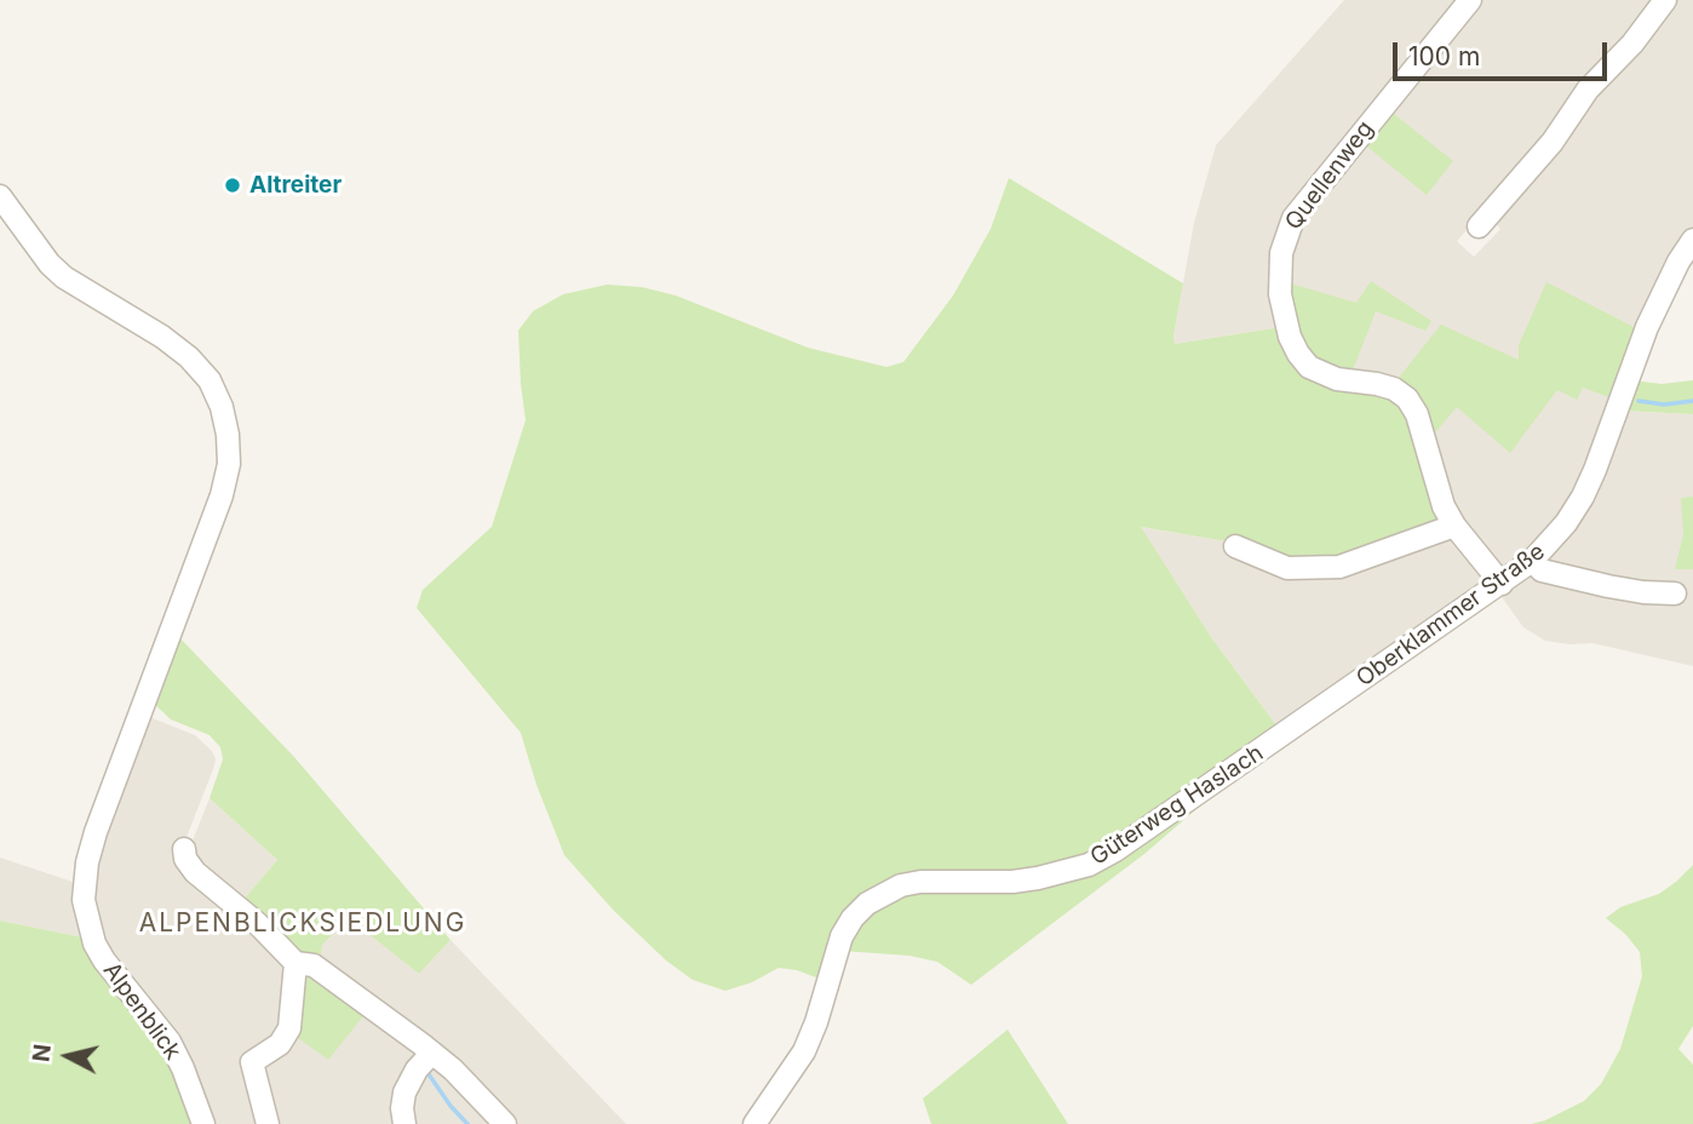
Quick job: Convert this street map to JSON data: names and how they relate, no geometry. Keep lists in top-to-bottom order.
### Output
{
  "streets": {
    "street": [
      "Quellenweg",
      "Oberklammer Straße",
      "Güterweg Haslach",
      "Alpenblick"
    ]
  },
  "crossings": [
    ["Quellenweg", "Oberklammer Straße"],
    ["Oberklammer Straße", "Güterweg Haslach"]
  ],
  "districts": ["ALPENBLICKSIEDLUNG"],
  "places": ["Altreiter"],
  "scale_bar": "100 m",
  "north": "left"
}
